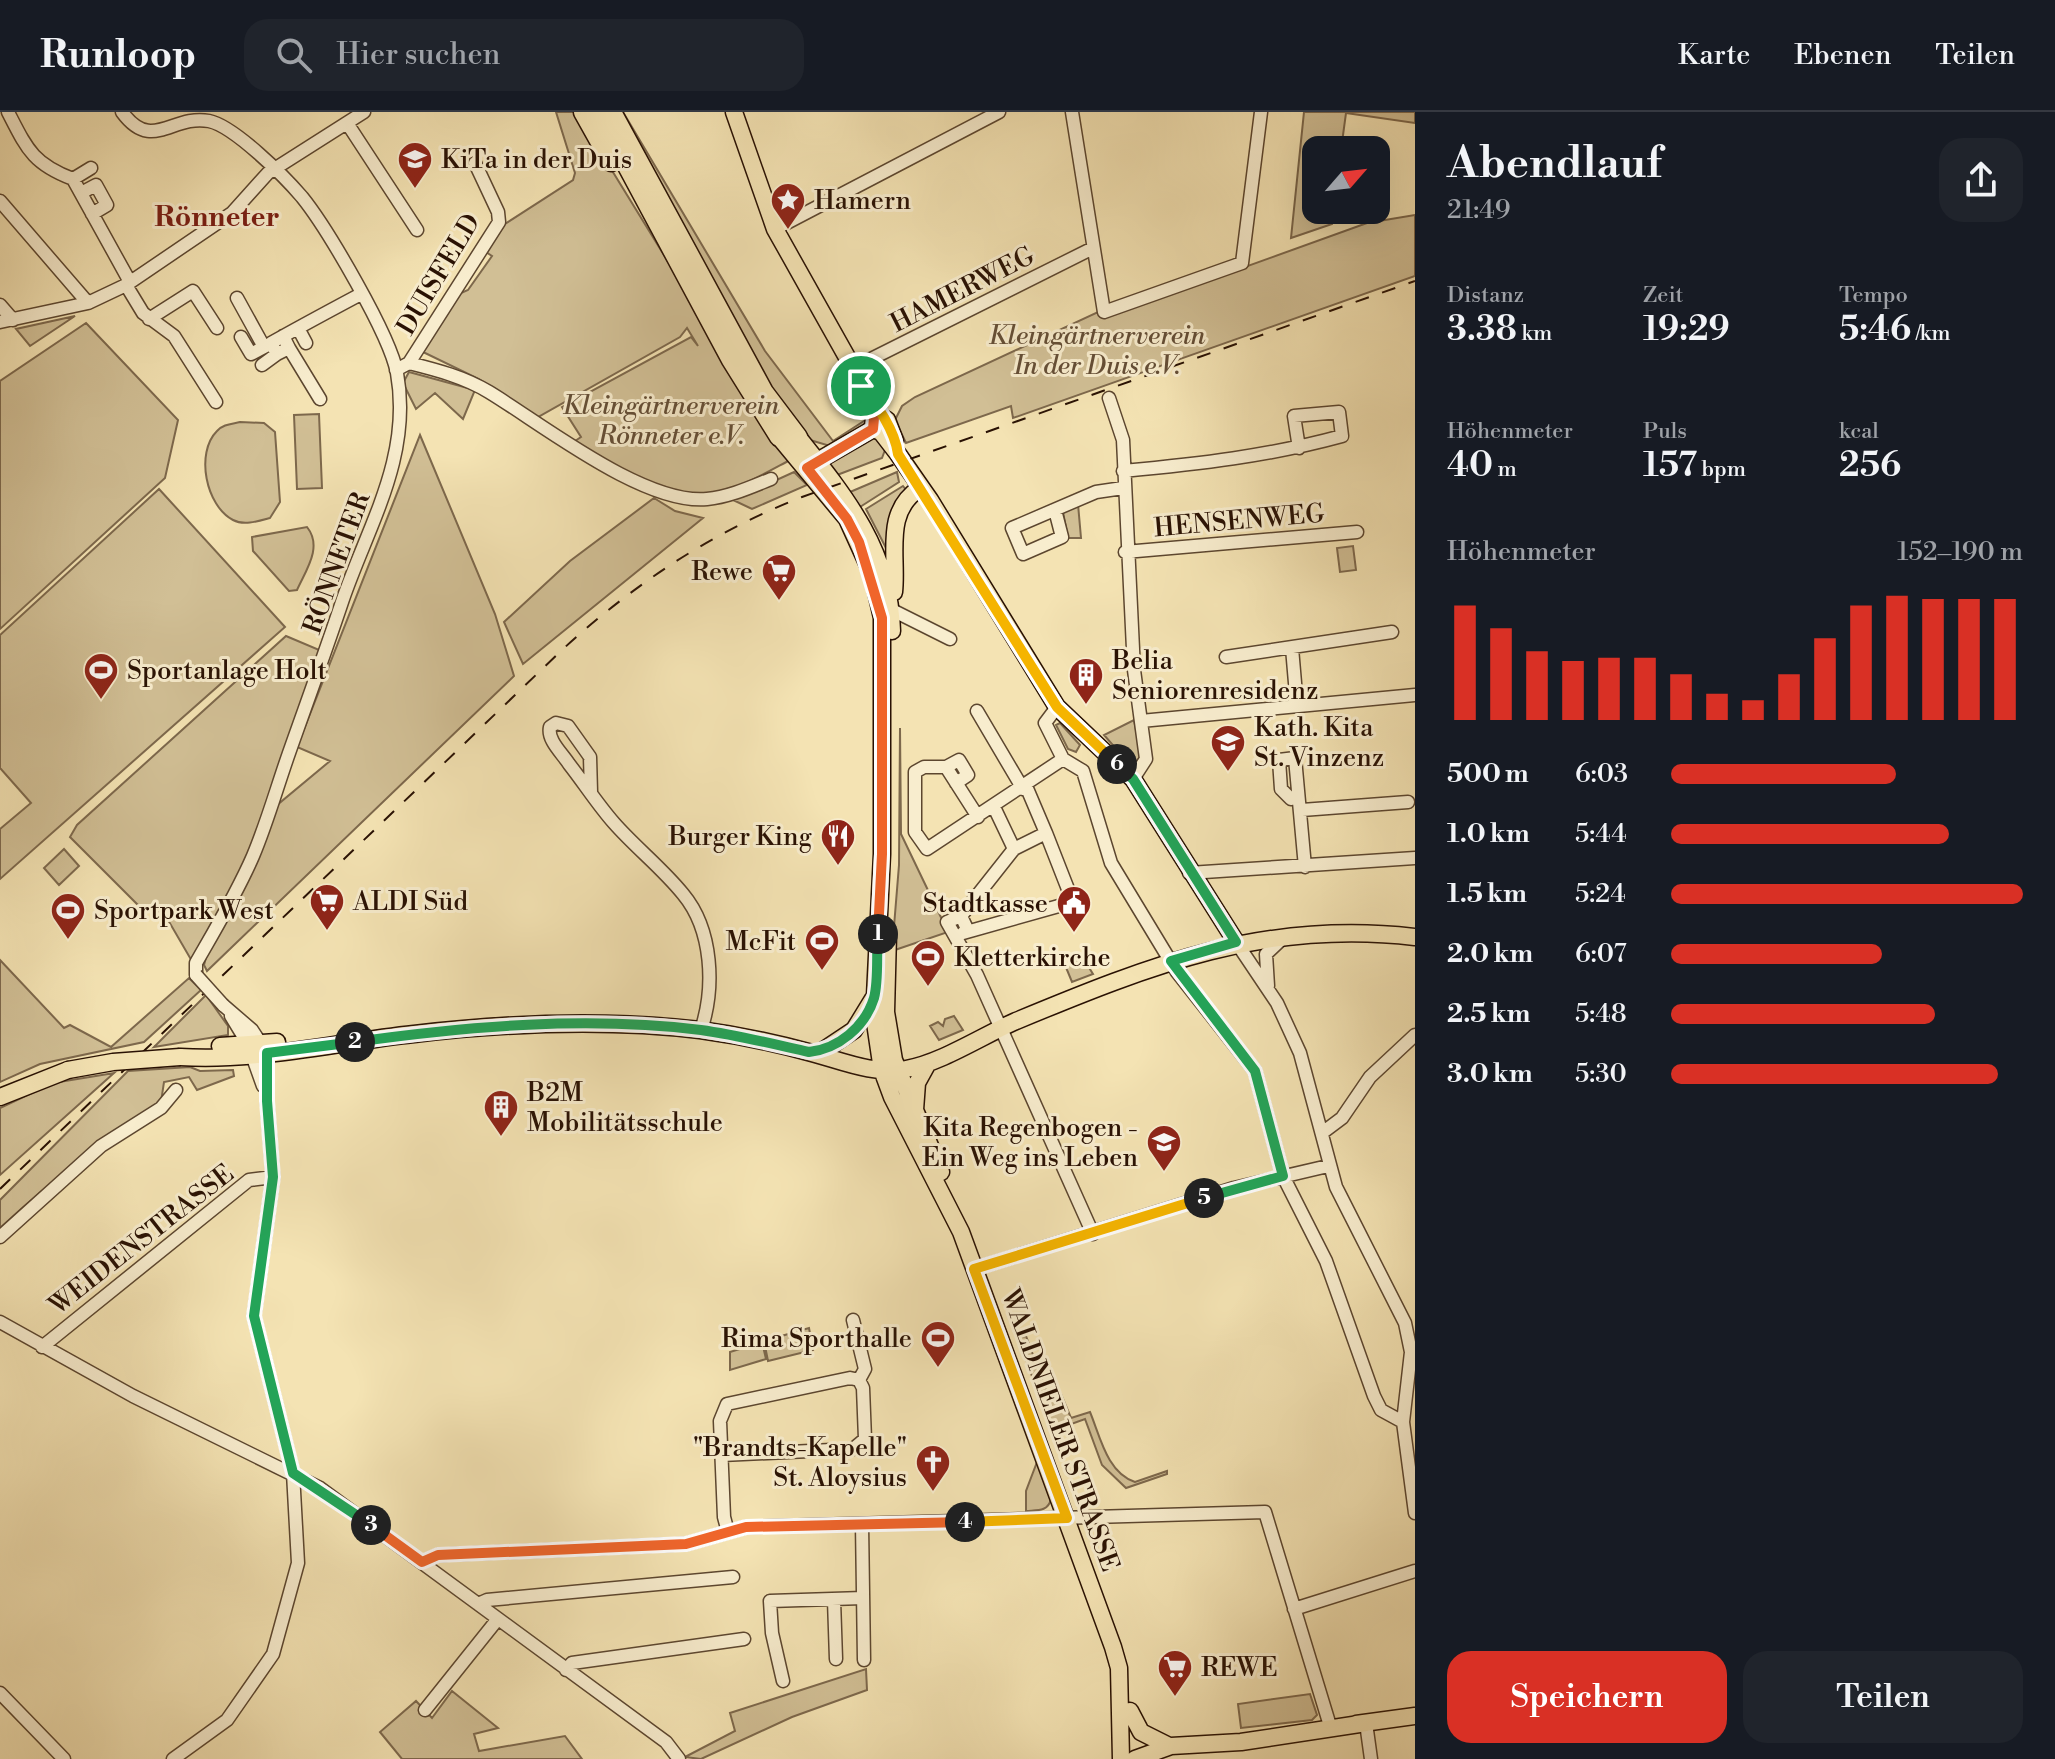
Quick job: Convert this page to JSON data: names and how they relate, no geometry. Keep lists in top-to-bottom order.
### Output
{
  "streets": {
    "highway": ["WALDNIELER STRASSE"],
    "street": [
      "DUISFELD",
      "HAMERWEG",
      "HENSENWEG",
      "RÖNNETER",
      "WEIDENSTRASSE"
    ]
  },
  "districts": ["Rönneter"],
  "parks": ["Kleingärtnerverein In der Duis e.V.", "Kleingärtnerverein Rönneter e.V."],
  "places": {
    "school or university": ["KiTa in der Duis", "Kath. Kita St. Vinzenz", "Kita Regenbogen - Ein Weg ins Leben"],
    "place": ["Hamern"],
    "supermarket": ["Rewe", "ALDI Süd", "REWE"],
    "sports": [
      "Sportanlage Holt",
      "Sportpark West",
      "McFit",
      "Kletterkirche",
      "Rima Sporthalle"
    ],
    "building": ["Belia Seniorenresidenz", "B2M Mobilitätsschule"],
    "restaurant": ["Burger King"],
    "public building": ["Stadtkasse"],
    "church": ["\"Brandts-Kapelle\" St. Aloysius"]
  },
  "north": "top right",
  "page": {
    "header": "Runloop",
    "search": "Hier suchen",
    "nav": ["Karte", "Ebenen", "Teilen"],
    "heading": ["Abendlauf", "21:49"],
    "stats": [
      ["Distanz", "3.38 km"],
      ["Zeit", "19:29"],
      ["Tempo", "5:46 /km"],
      ["Höhenmeter", "40 m"],
      ["Puls", "157 bpm"],
      ["kcal", "256"]
    ],
    "chart": ["Höhenmeter", "152–190 m"],
    "pins": [
      "6",
      "1",
      "2",
      "5",
      "4",
      "3"
    ],
    "list": [
      {
        "name": "500 m",
        "note": "6:03"
      },
      {
        "name": "1.0 km",
        "note": "5:44"
      },
      {
        "name": "1.5 km",
        "note": "5:24"
      },
      {
        "name": "2.0 km",
        "note": "6:07"
      },
      {
        "name": "2.5 km",
        "note": "5:48"
      },
      {
        "name": "3.0 km",
        "note": "5:30"
      }
    ],
    "buttons": ["Speichern", "Teilen"]
  }
}
